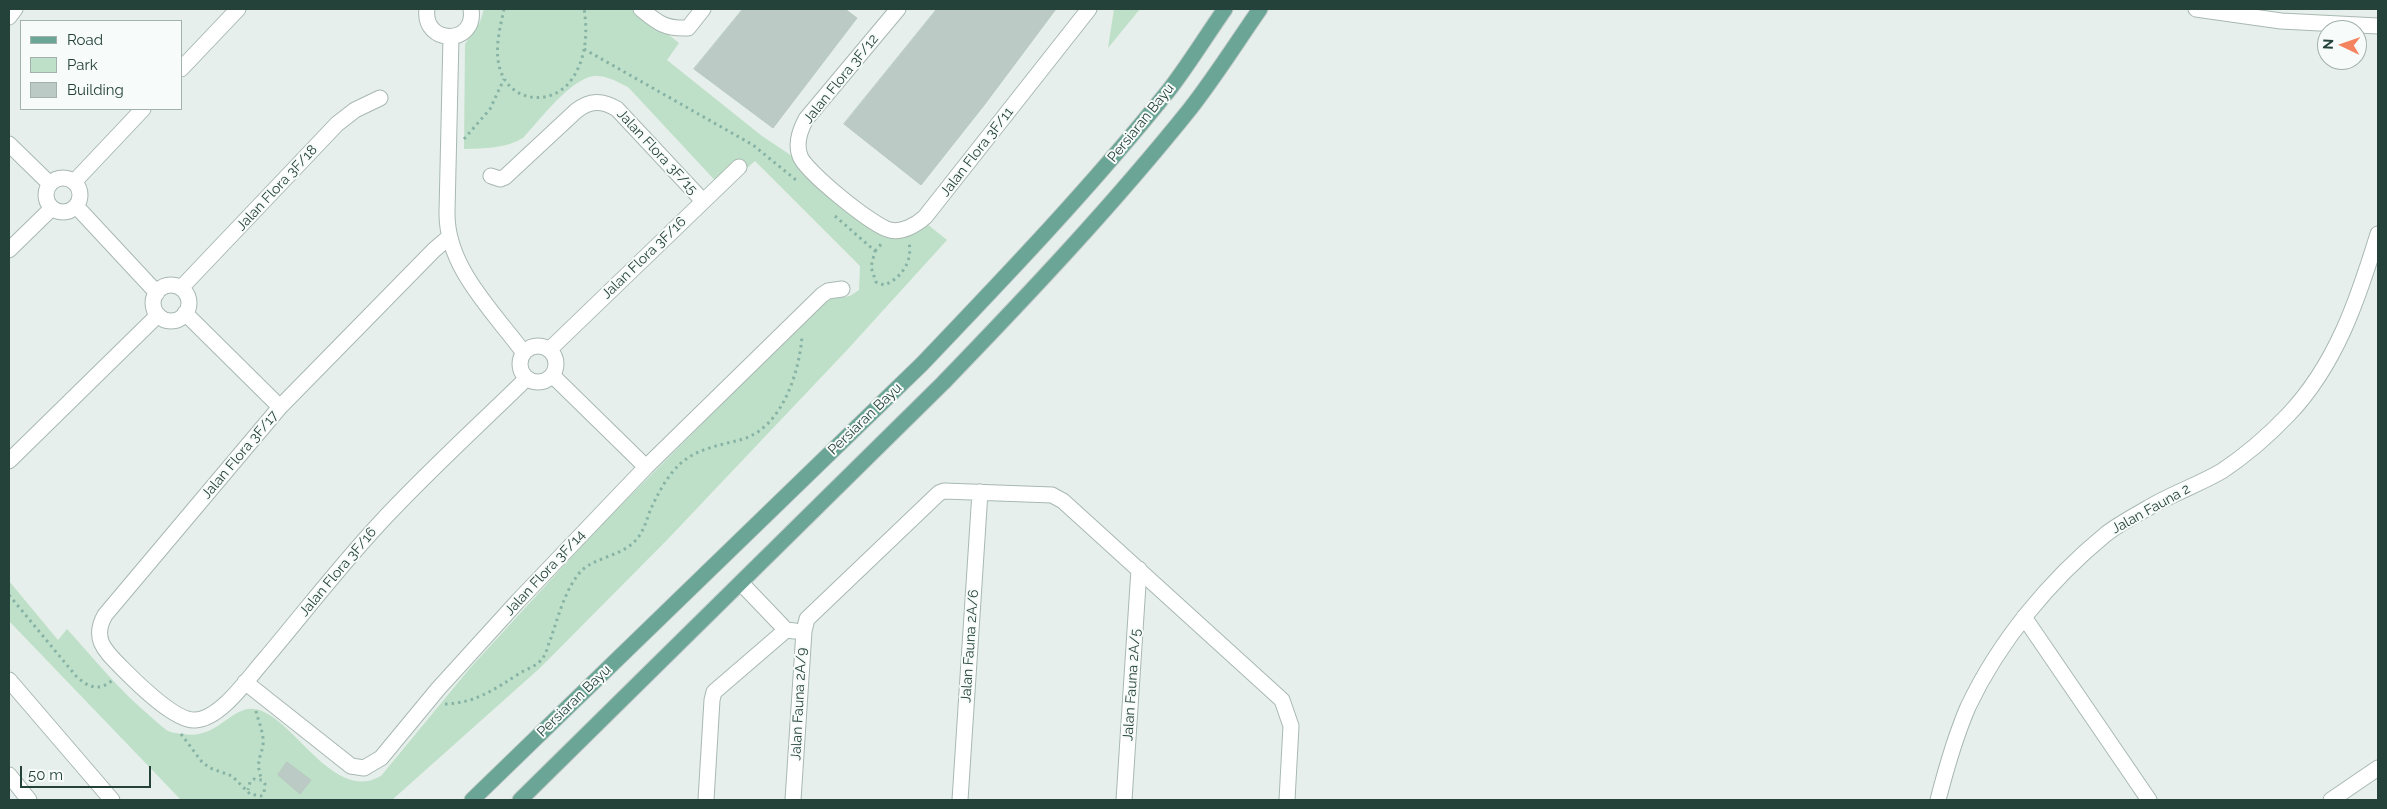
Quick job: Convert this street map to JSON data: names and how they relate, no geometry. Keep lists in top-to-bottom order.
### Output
{
  "streets": {
    "main road": ["Persiaran Bayu"],
    "street": [
      "Jalan Flora 3F/12",
      "Jalan Flora 3F/15",
      "Jalan Flora 3F/11",
      "Jalan Flora 3F/18",
      "Jalan Flora 3F/16",
      "Jalan Flora 3F/17",
      "Jalan Fauna 2",
      "Jalan Flora 3F/14",
      "Jalan Fauna 2A/6",
      "Jalan Fauna 2A/5",
      "Jalan Fauna 2A/9"
    ]
  },
  "crossings": [
    ["Jalan Flora 3F/12", "Jalan Flora 3F/11"],
    ["Persiaran Bayu", "Jalan Fauna 2A/9"],
    ["Jalan Flora 3F/15", "Jalan Flora 3F/16"],
    ["Jalan Flora 3F/16", "Jalan Flora 3F/17"],
    ["Jalan Flora 3F/16", "Jalan Flora 3F/14"]
  ],
  "legend": ["Road", "Park", "Building"],
  "scale_bar": "50 m",
  "north": "left"
}
